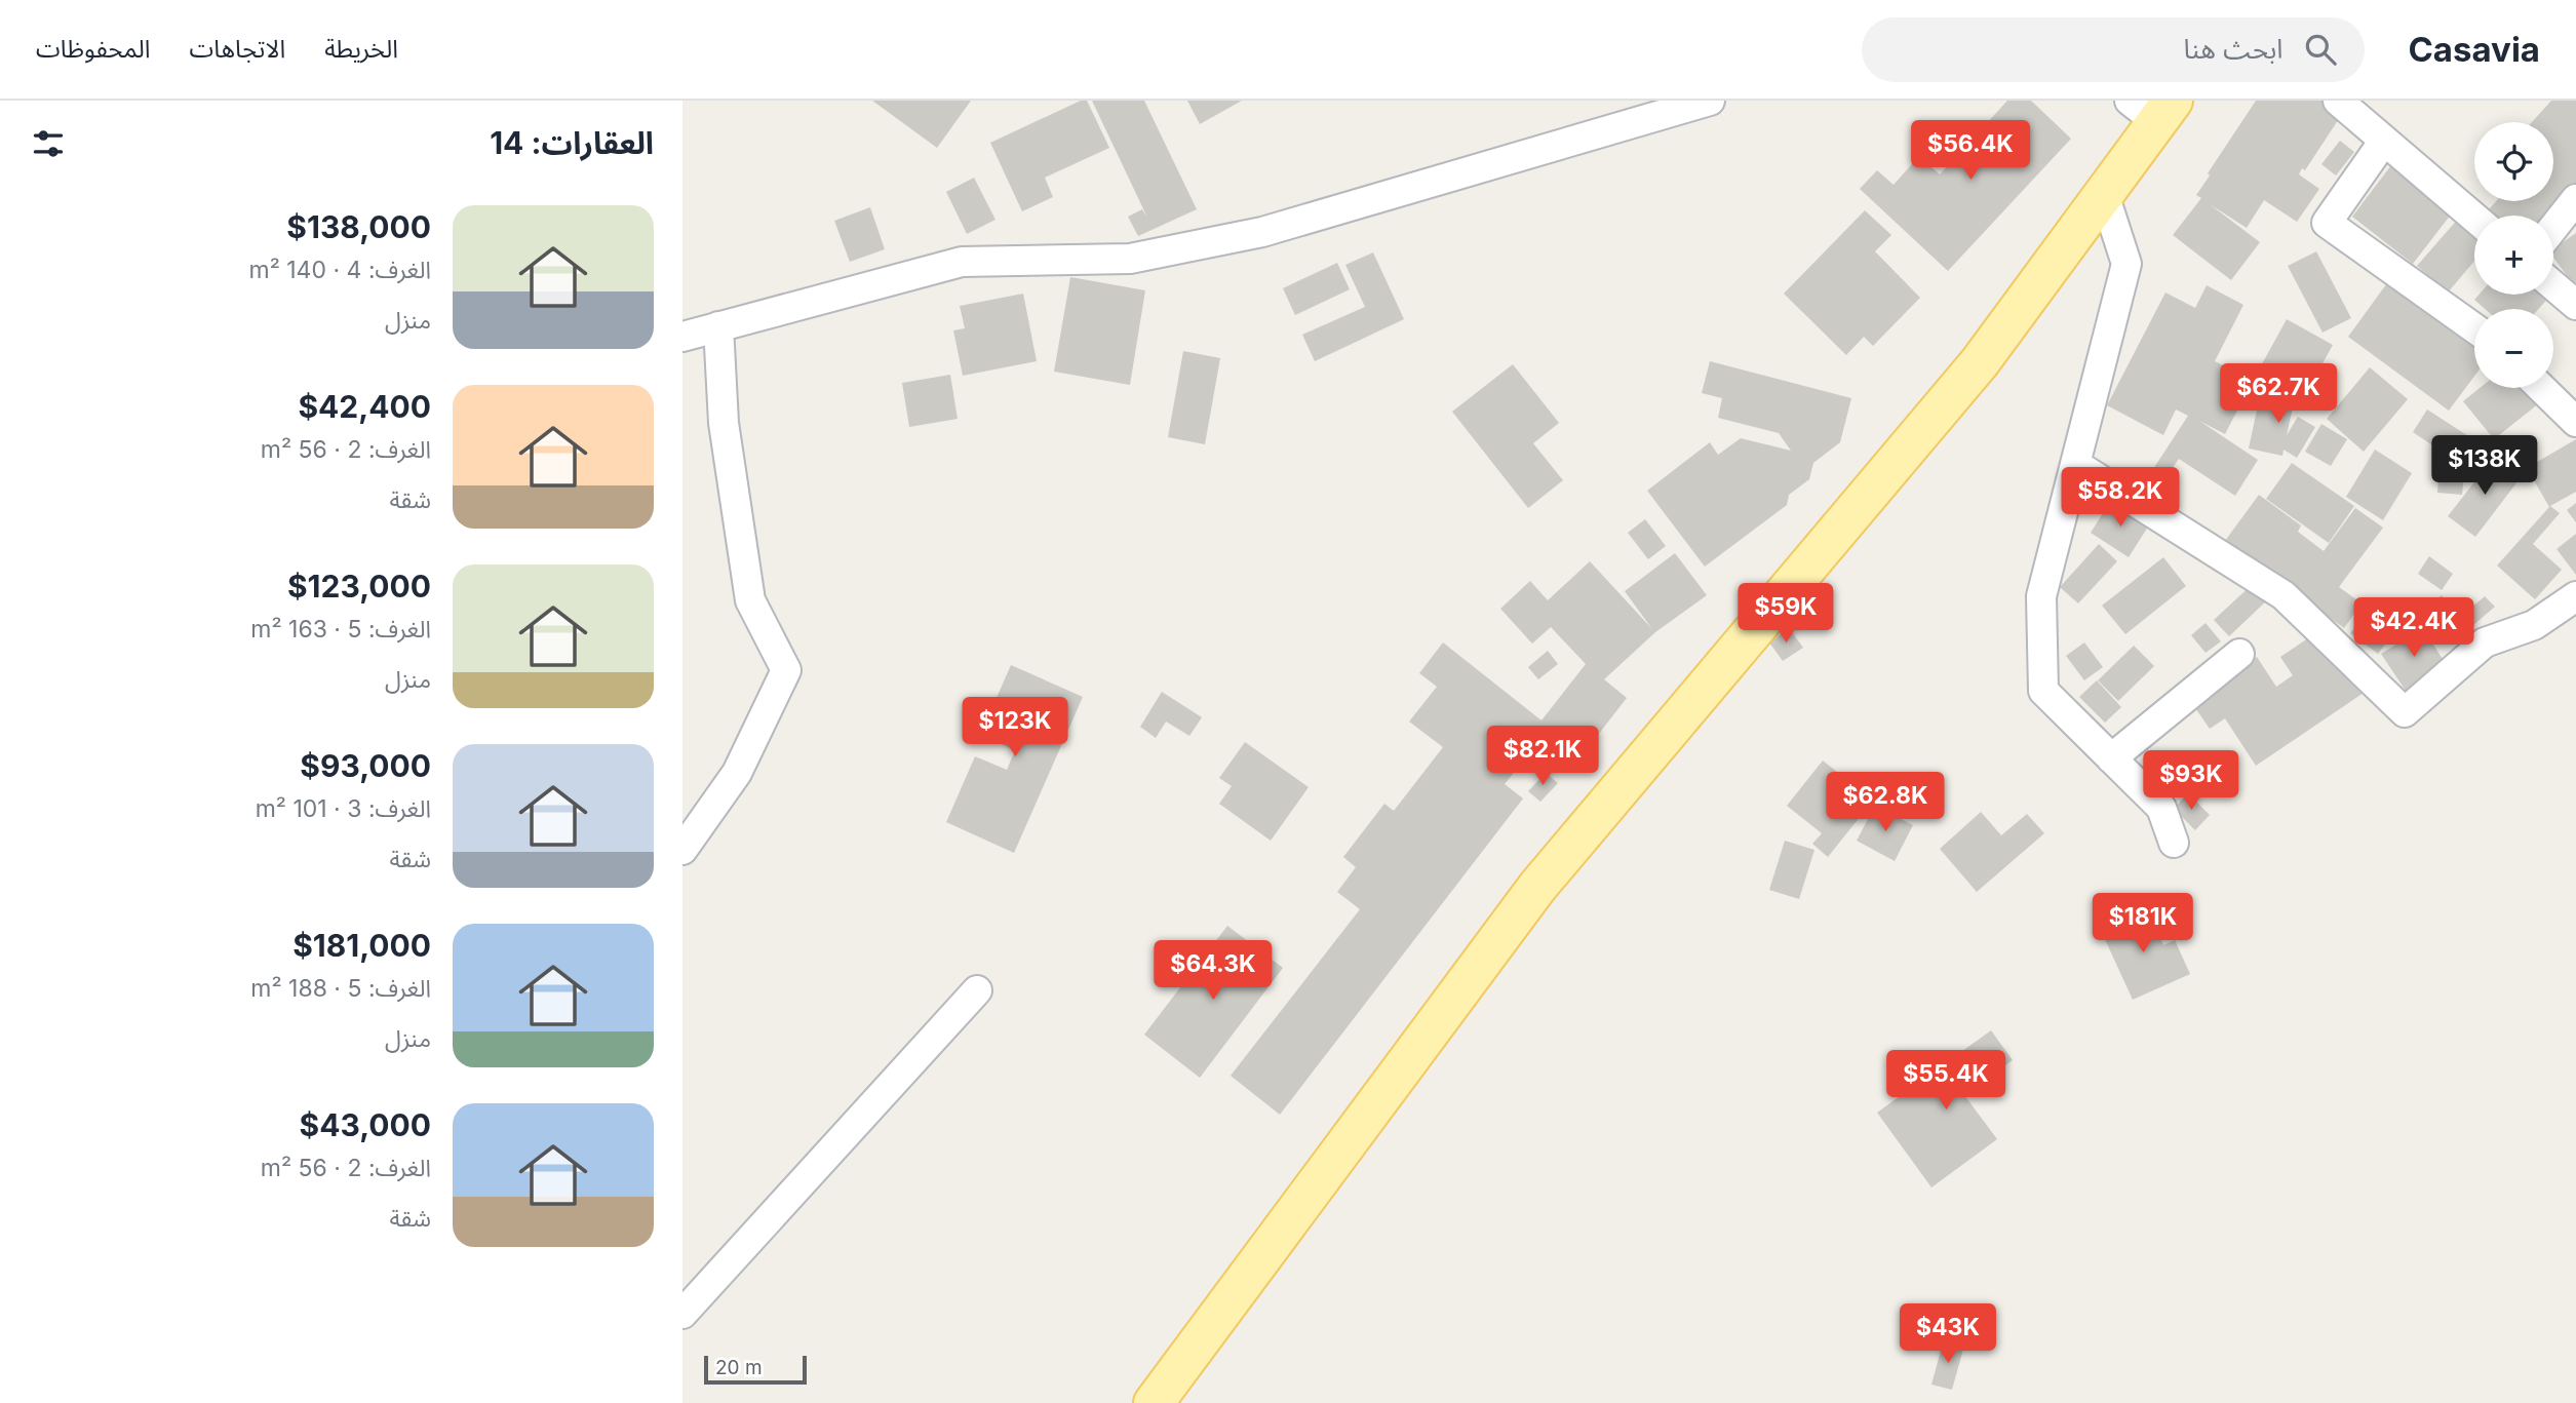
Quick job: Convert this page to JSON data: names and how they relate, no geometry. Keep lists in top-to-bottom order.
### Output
{
  "scale_bar": "20 m",
  "page": {
    "header": "Casavia",
    "search": "ابحث هنا",
    "nav": ["الخريطة", "الاتجاهات", "المحفوظات"],
    "heading": "العقارات: 14",
    "price": [
      "$56.4K",
      "$62.7K",
      "$138K",
      "$58.2K",
      "$59K",
      "$42.4K",
      "$123K",
      "$82.1K",
      "$93K",
      "$62.8K",
      "$181K",
      "$64.3K",
      "$55.4K",
      "$43K"
    ],
    "map_buttons": ["+", "−"],
    "list": [
      {
        "name": "$138,000",
        "note": "الغرف: 4 · 140 m² · منزل"
      },
      {
        "name": "$42,400",
        "note": "الغرف: 2 · 56 m² · شقة"
      },
      {
        "name": "$123,000",
        "note": "الغرف: 5 · 163 m² · منزل"
      },
      {
        "name": "$93,000",
        "note": "الغرف: 3 · 101 m² · شقة"
      },
      {
        "name": "$181,000",
        "note": "الغرف: 5 · 188 m² · منزل"
      },
      {
        "name": "$43,000",
        "note": "الغرف: 2 · 56 m² · شقة"
      }
    ],
    "scale": "20 m"
  }
}
